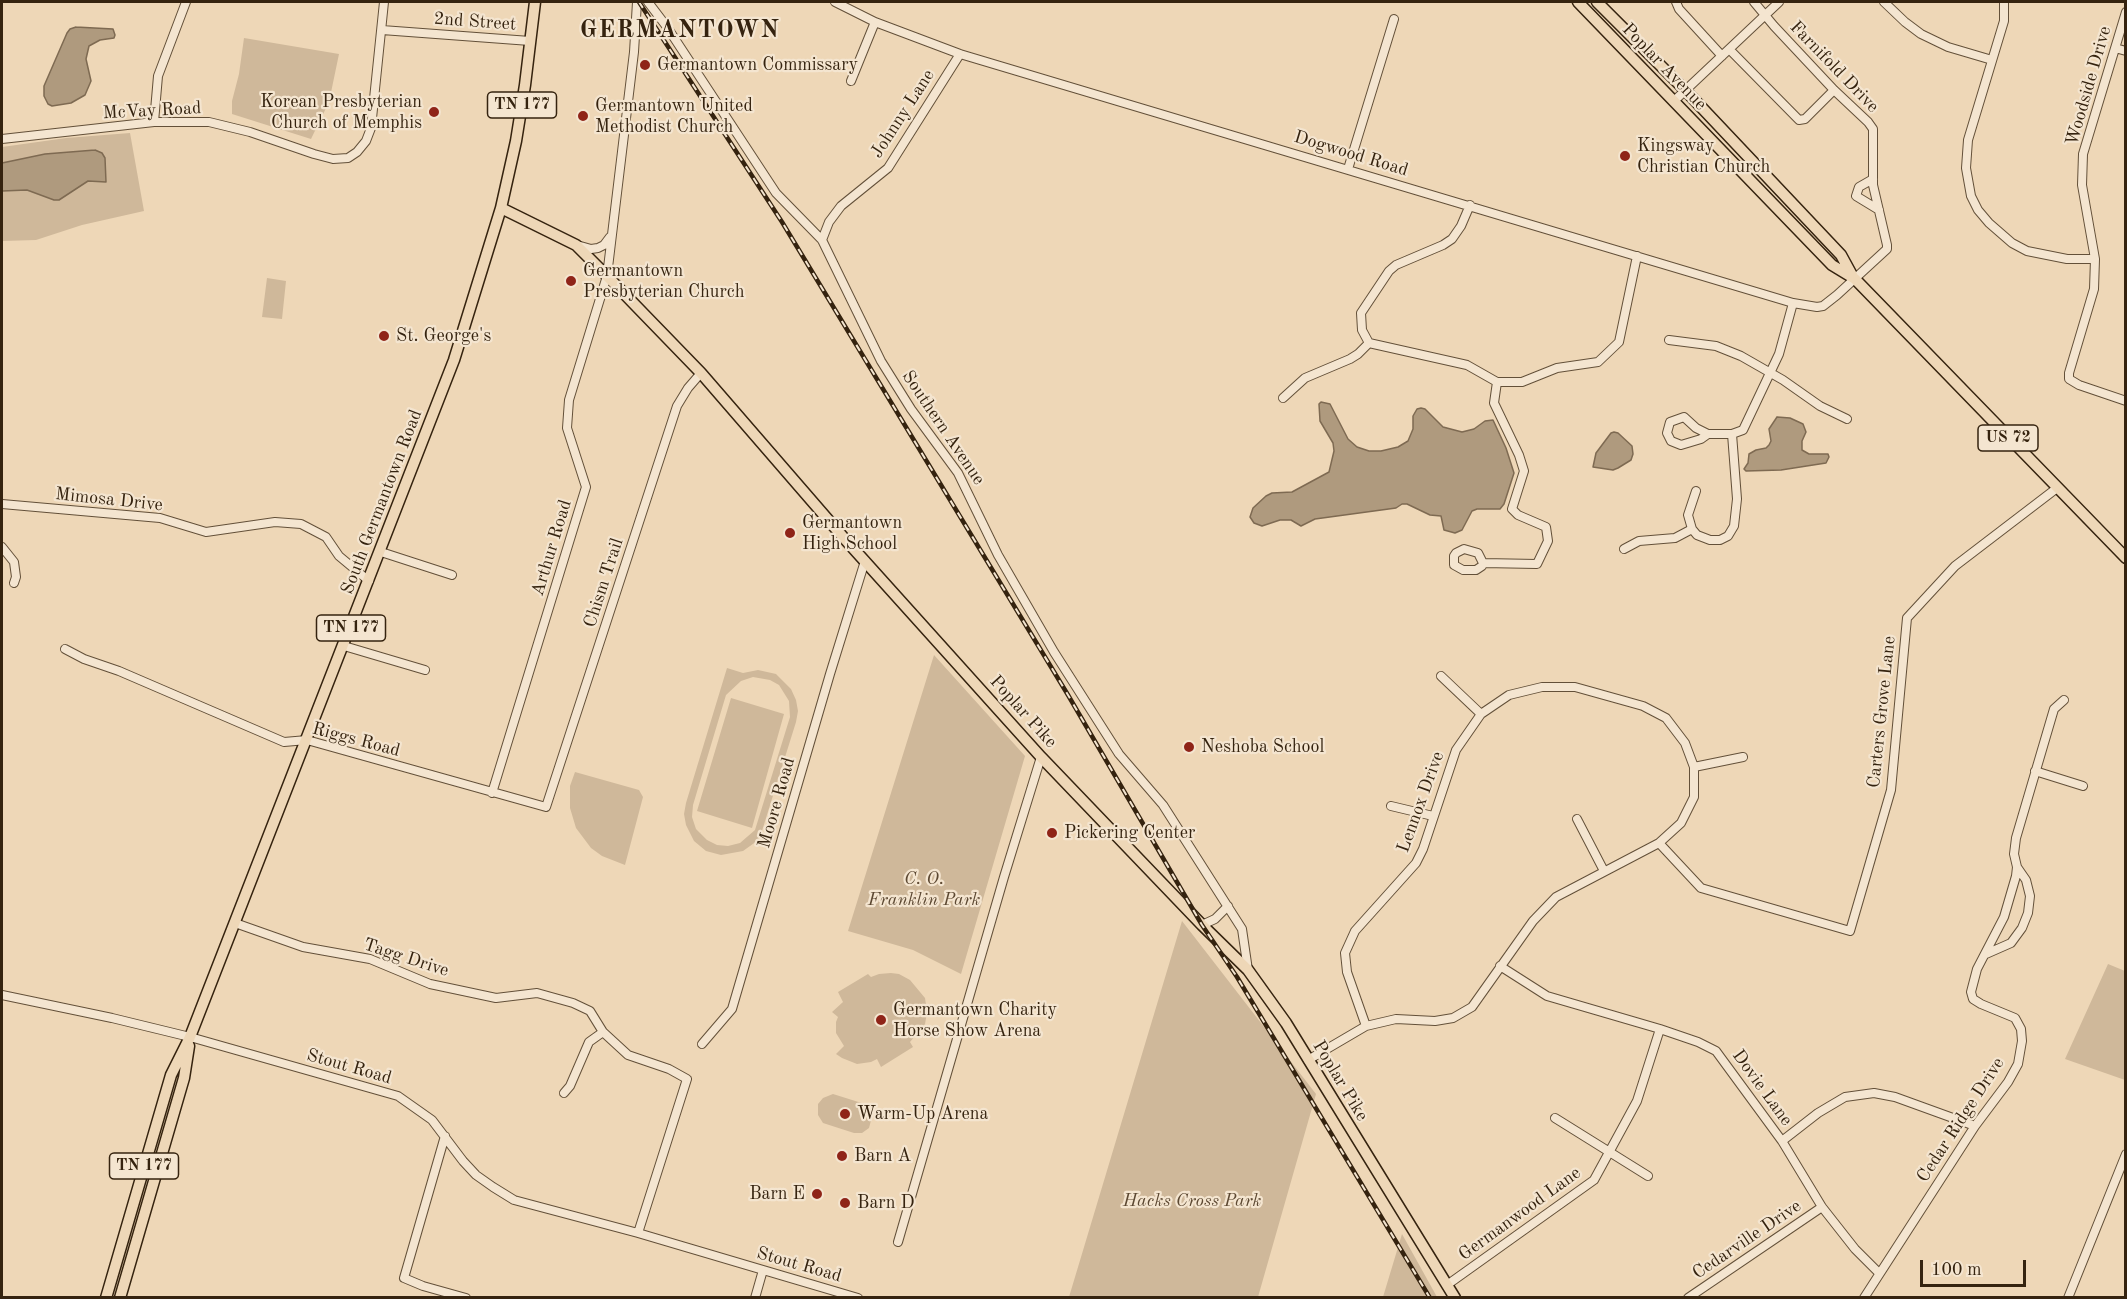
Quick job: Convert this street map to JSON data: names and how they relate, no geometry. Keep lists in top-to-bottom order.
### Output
{
  "streets": {
    "main road": [
      "Poplar Avenue",
      "TN 177",
      "US 72",
      "South Germantown Road",
      "Poplar Pike"
    ],
    "street": [
      "2nd Street",
      "Farnifold Drive",
      "Woodside Drive",
      "McVay Road",
      "Johnny Lane",
      "Dogwood Road",
      "Southern Avenue",
      "Mimosa Drive",
      "Arthur Road",
      "Chism Trail",
      "Carters Grove Lane",
      "Riggs Road",
      "Lennox Drive",
      "Moore Road",
      "Tagg Drive",
      "Stout Road",
      "Dovie Lane",
      "Cedar Ridge Drive",
      "Germanwood Lane",
      "Cedarville Drive"
    ]
  },
  "crossings": [
    ["2nd Street", "TN 177"],
    ["2nd Street", "McVay Road"],
    ["Poplar Avenue", "Farnifold Drive"],
    ["Poplar Avenue", "Dogwood Road"],
    ["Poplar Avenue", "Carters Grove Lane"],
    ["Farnifold Drive", "Dogwood Road"],
    ["TN 177", "South Germantown Road"],
    ["TN 177", "Poplar Pike"],
    ["Johnny Lane", "Dogwood Road"],
    ["Johnny Lane", "Southern Avenue"],
    ["Southern Avenue", "Poplar Pike"],
    ["Mimosa Drive", "South Germantown Road"],
    ["South Germantown Road", "Poplar Pike"],
    ["South Germantown Road", "Riggs Road"],
    ["South Germantown Road", "Tagg Drive"],
    ["South Germantown Road", "Stout Road"],
    ["Arthur Road", "Poplar Pike"],
    ["Arthur Road", "Riggs Road"],
    ["Chism Trail", "Poplar Pike"],
    ["Chism Trail", "Riggs Road"],
    ["Poplar Pike", "Moore Road"],
    ["Poplar Pike", "Germanwood Lane"],
    ["Tagg Drive", "Stout Road"],
    ["Dovie Lane", "Cedar Ridge Drive"],
    ["Dovie Lane", "Germanwood Lane"],
    ["Dovie Lane", "Cedarville Drive"]
  ],
  "districts": ["GERMANTOWN"],
  "parks": ["C. O. Franklin Park", "Hacks Cross Park"],
  "places": [
    "Germantown Commissary",
    "Korean Presbyterian Church of Memphis",
    "Germantown United Methodist Church",
    "Kingsway Christian Church",
    "Germantown Presbyterian Church",
    "St. George's",
    "Germantown High School",
    "Neshoba School",
    "Pickering Center",
    "Germantown Charity Horse Show Arena",
    "Warm-Up Arena",
    "Barn A",
    "Barn E",
    "Barn D"
  ],
  "scale_bar": "100 m"
}
